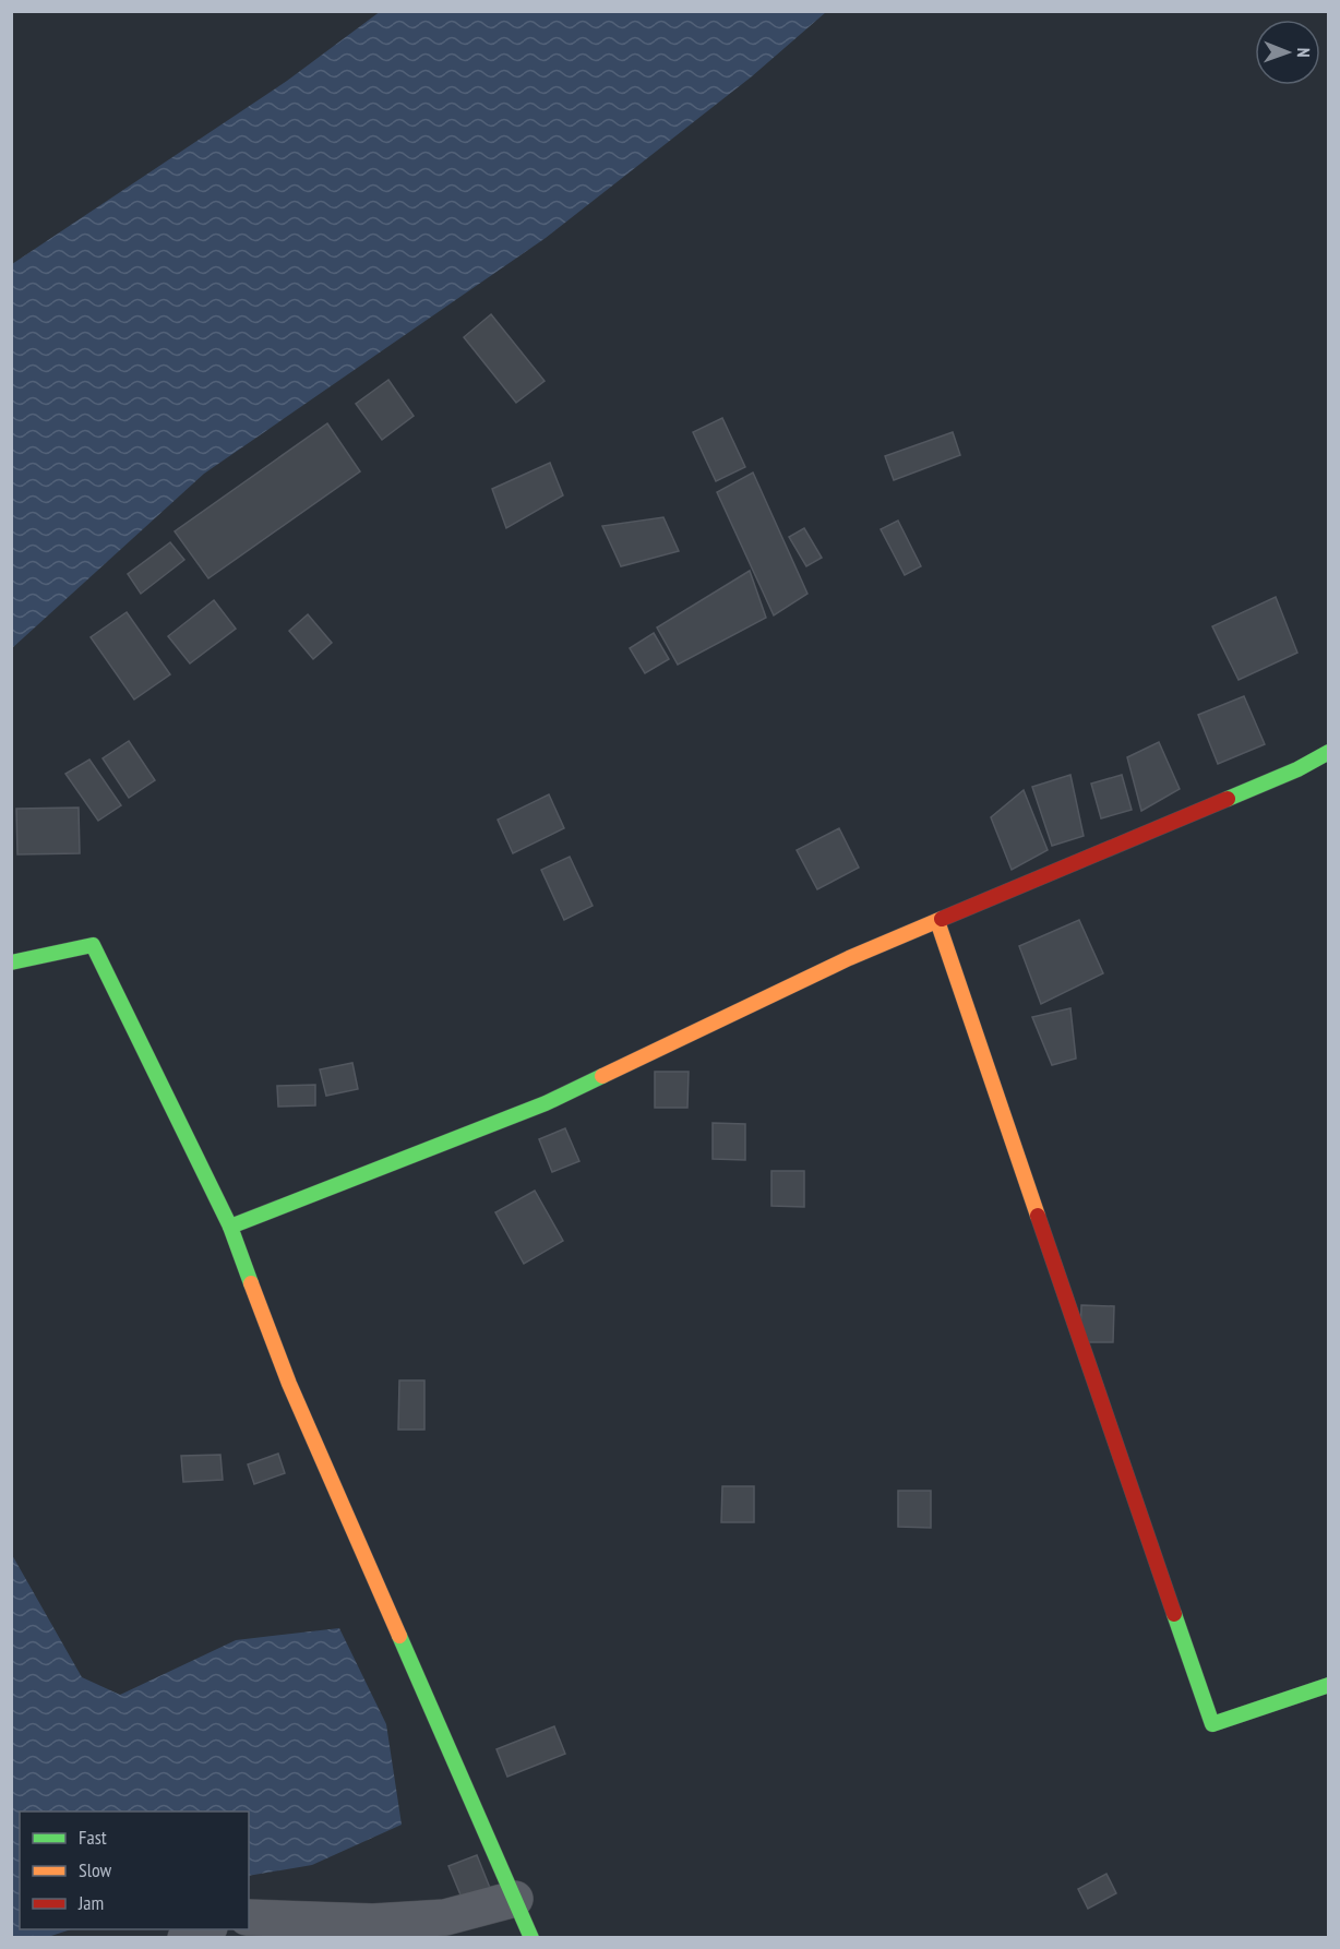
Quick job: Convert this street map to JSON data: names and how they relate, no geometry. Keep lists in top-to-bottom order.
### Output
{
  "legend": ["Fast", "Slow", "Jam"],
  "north": "right"
}
